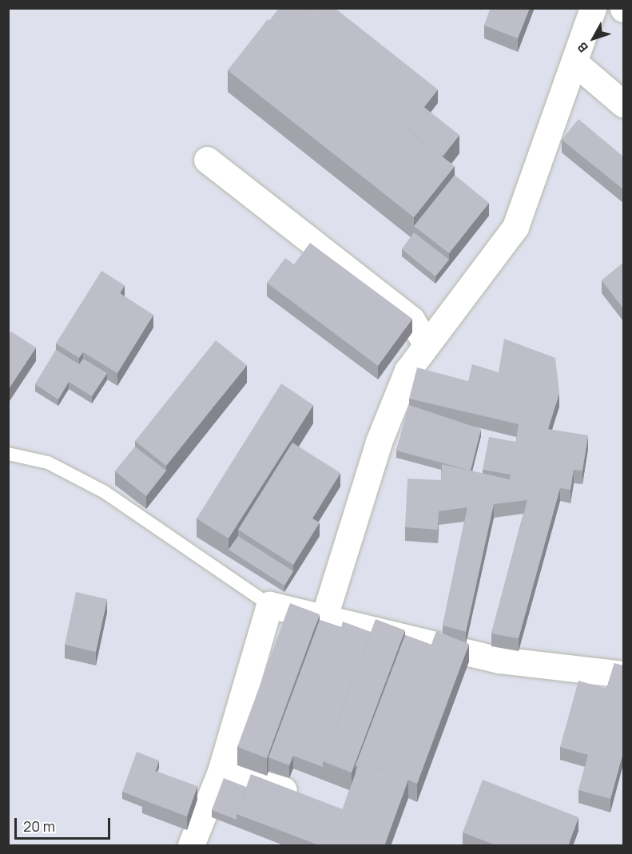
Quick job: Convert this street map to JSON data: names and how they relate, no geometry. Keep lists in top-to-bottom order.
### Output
{
  "scale_bar": "20 m",
  "north": "bottom left"
}
